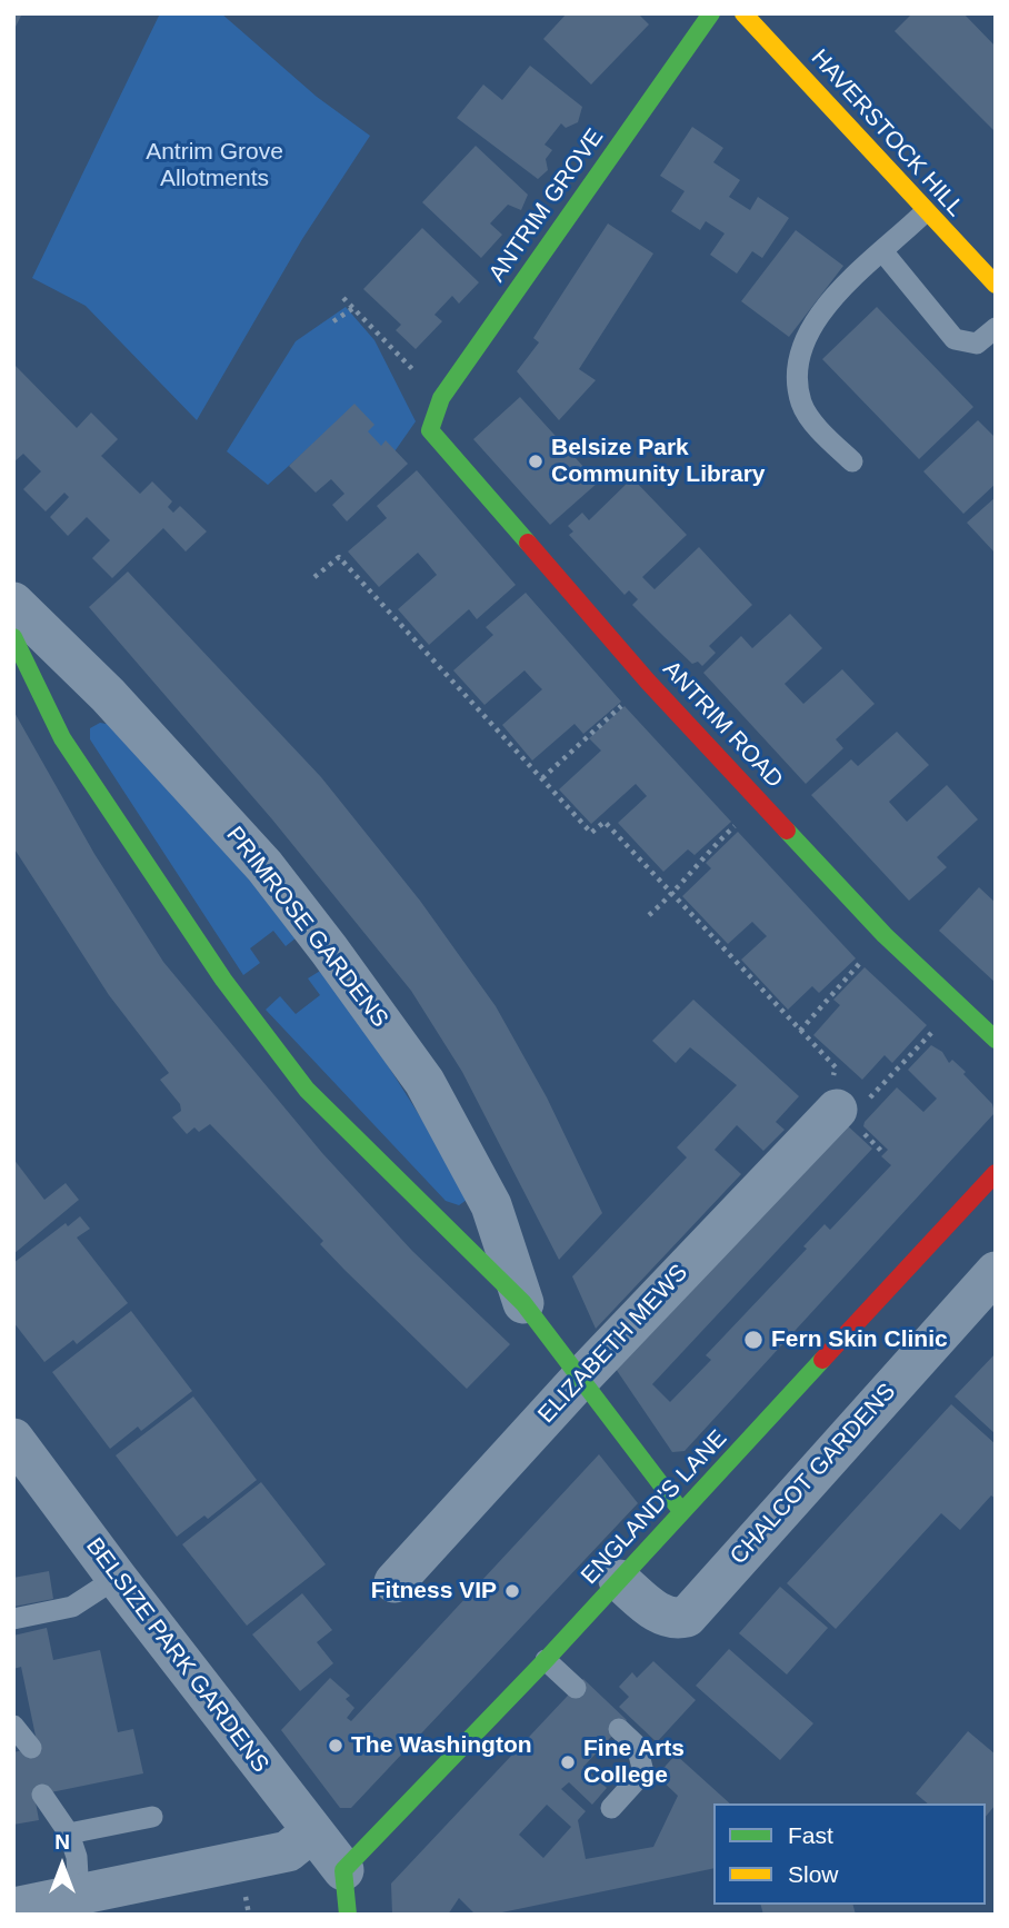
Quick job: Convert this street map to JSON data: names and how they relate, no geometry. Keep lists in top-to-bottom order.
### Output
{
  "streets": {
    "street": [
      "HAVERSTOCK HILL",
      "ANTRIM GROVE",
      "ANTRIM ROAD",
      "PRIMROSE GARDENS",
      "ELIZABETH MEWS",
      "CHALCOT GARDENS",
      "ENGLAND'S LANE",
      "BELSIZE PARK GARDENS"
    ]
  },
  "crossings": [
    ["ANTRIM GROVE", "ANTRIM ROAD"],
    ["PRIMROSE GARDENS", "ELIZABETH MEWS"],
    ["PRIMROSE GARDENS", "ENGLAND'S LANE"],
    ["CHALCOT GARDENS", "ENGLAND'S LANE"],
    ["ENGLAND'S LANE", "BELSIZE PARK GARDENS"]
  ],
  "parks": ["Antrim Grove Allotments"],
  "places": [
    "Belsize Park Community Library",
    "Fern Skin Clinic",
    "Fitness VIP",
    "The Washington",
    "Fine Arts College"
  ],
  "legend": ["Fast", "Slow"],
  "north": "top"
}
